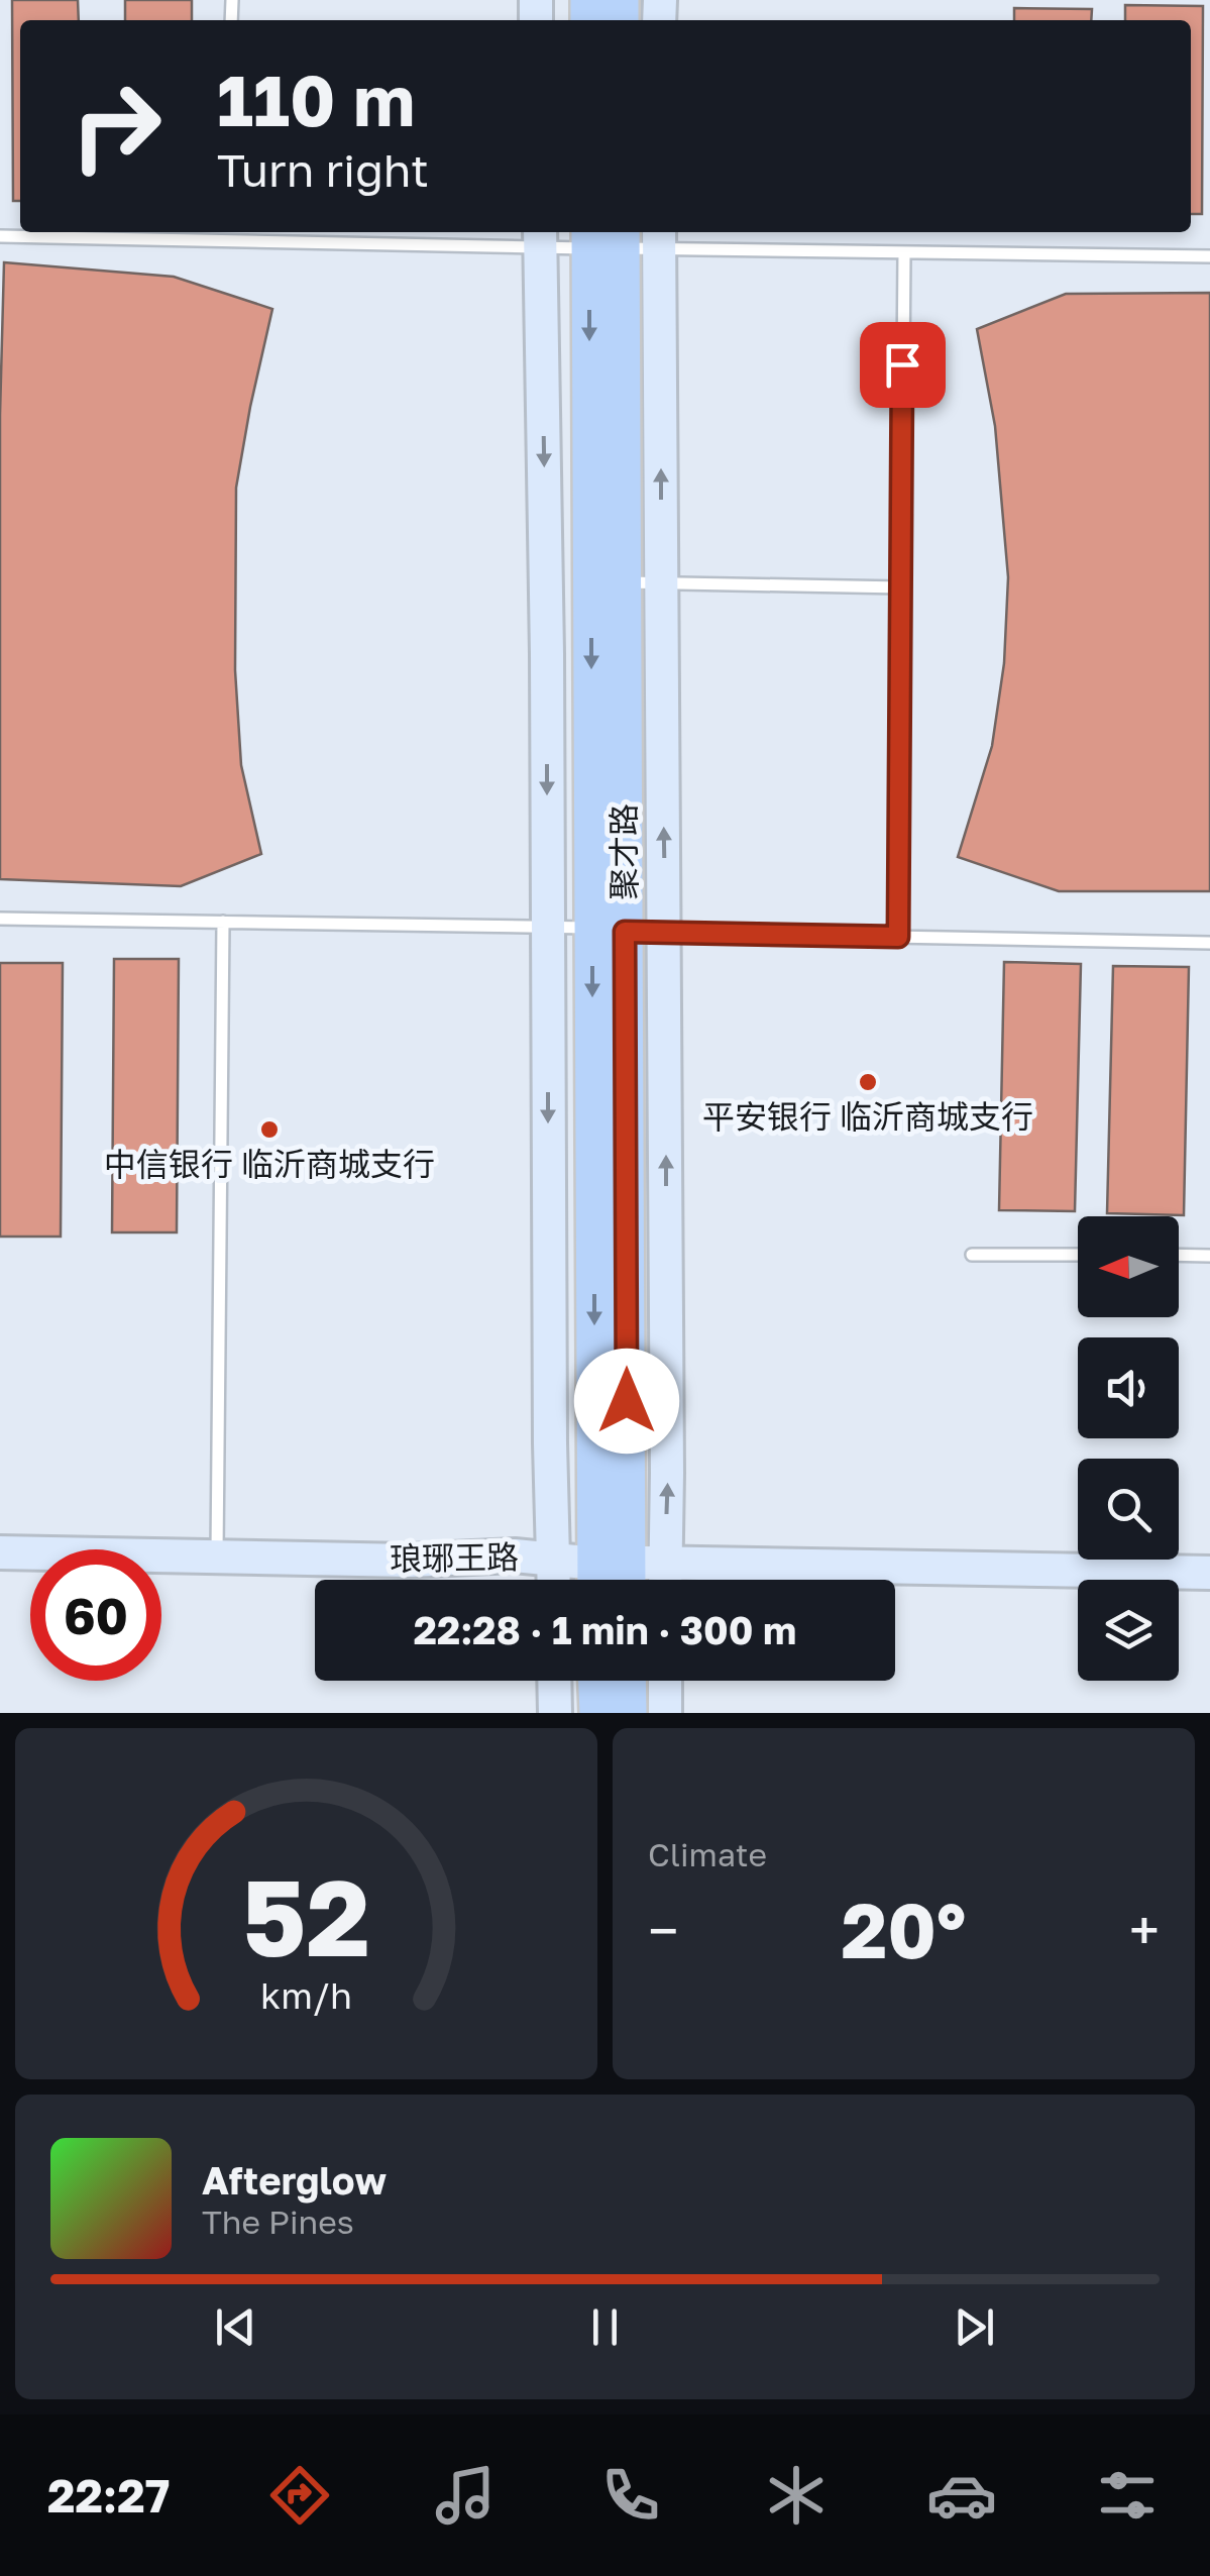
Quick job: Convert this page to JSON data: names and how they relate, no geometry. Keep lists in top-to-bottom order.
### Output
{
  "streets": {
    "main road": ["聚才路"],
    "street": ["琅琊王路"]
  },
  "crossings": [
    ["聚才路", "琅琊王路"]
  ],
  "places": ["平安银行 临沂商城支行", "中信银行 临沂商城支行"],
  "north": "left",
  "page": {
    "turn": ["110 m", "Turn right"],
    "limit": "60",
    "trip": "22:28 · 1 min · 300 m",
    "tile": "Climate",
    "heat": ["−", "20°", "+"],
    "song": ["Afterglow", "The Pines"],
    "tabs": "22:27",
    "gauge": ["52", "km/h"]
  }
}
